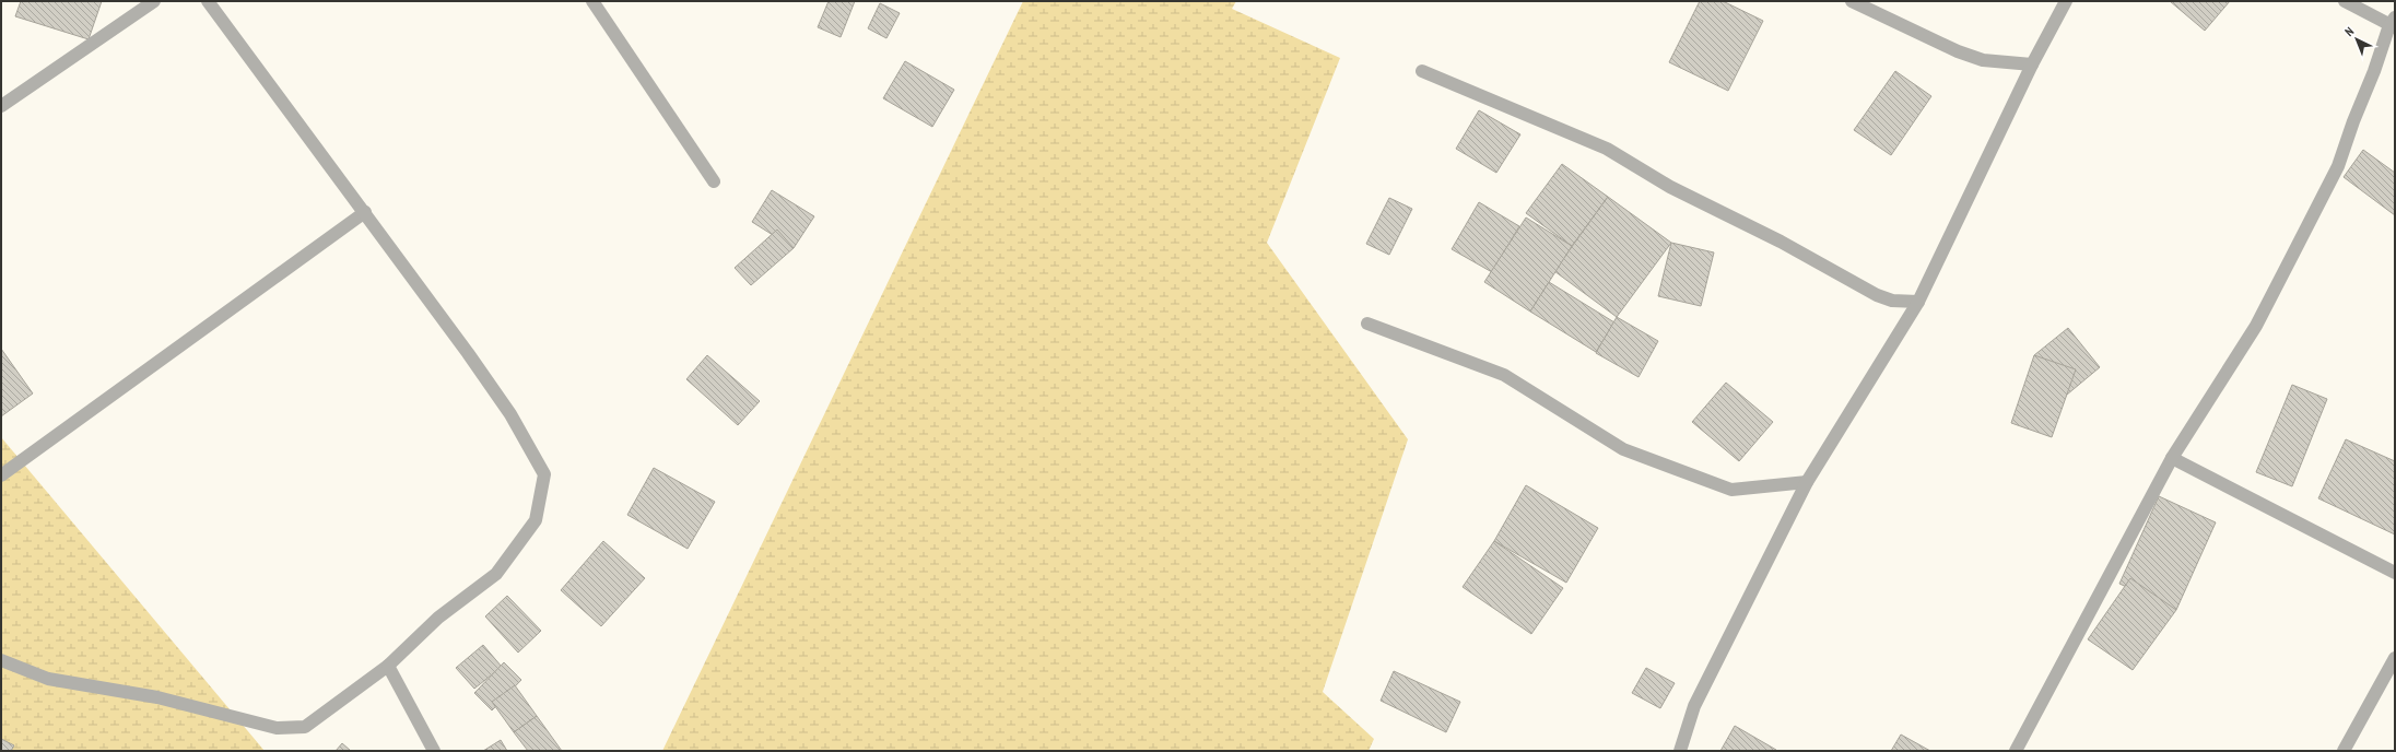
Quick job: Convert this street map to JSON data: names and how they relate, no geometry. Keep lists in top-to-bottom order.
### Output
{
  "north": "top left"
}
